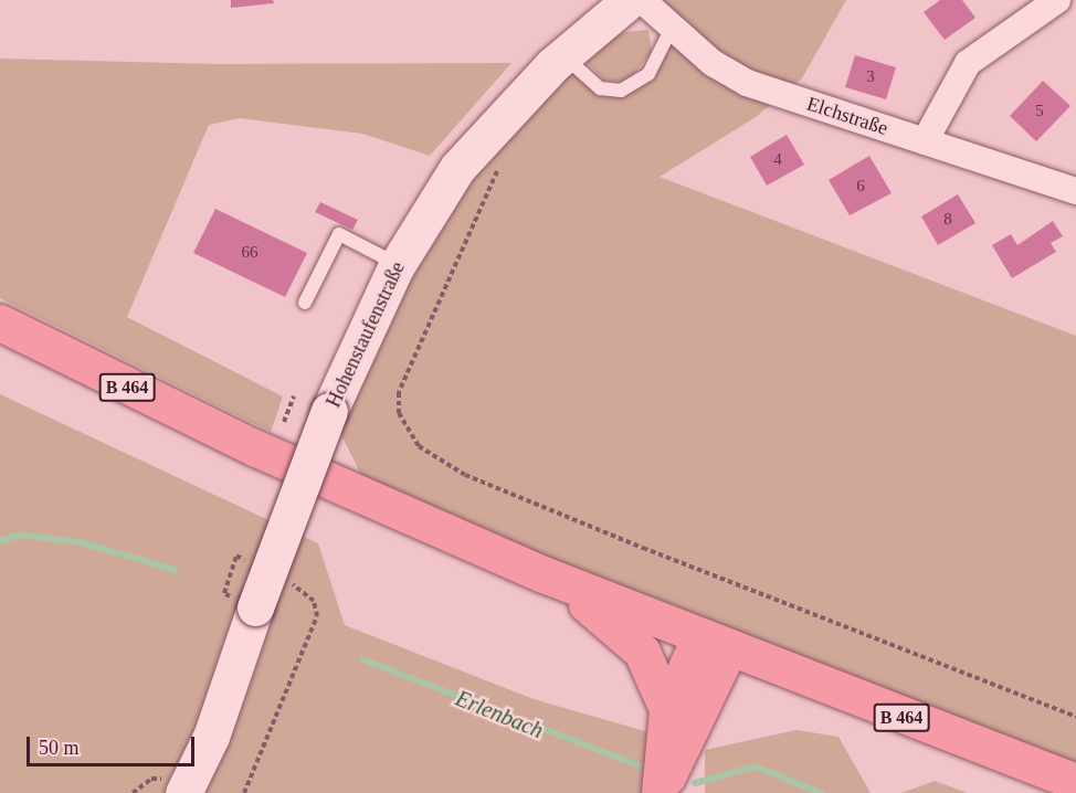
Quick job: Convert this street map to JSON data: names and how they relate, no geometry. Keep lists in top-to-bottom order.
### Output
{
  "streets": {
    "main road": ["B 464"],
    "street": ["Elchstraße", "Hohenstaufenstraße"]
  },
  "water": ["Erlenbach"],
  "house_numbers": [
    "3",
    "5",
    "4",
    "6",
    "8",
    "66"
  ],
  "scale_bar": "50 m"
}
